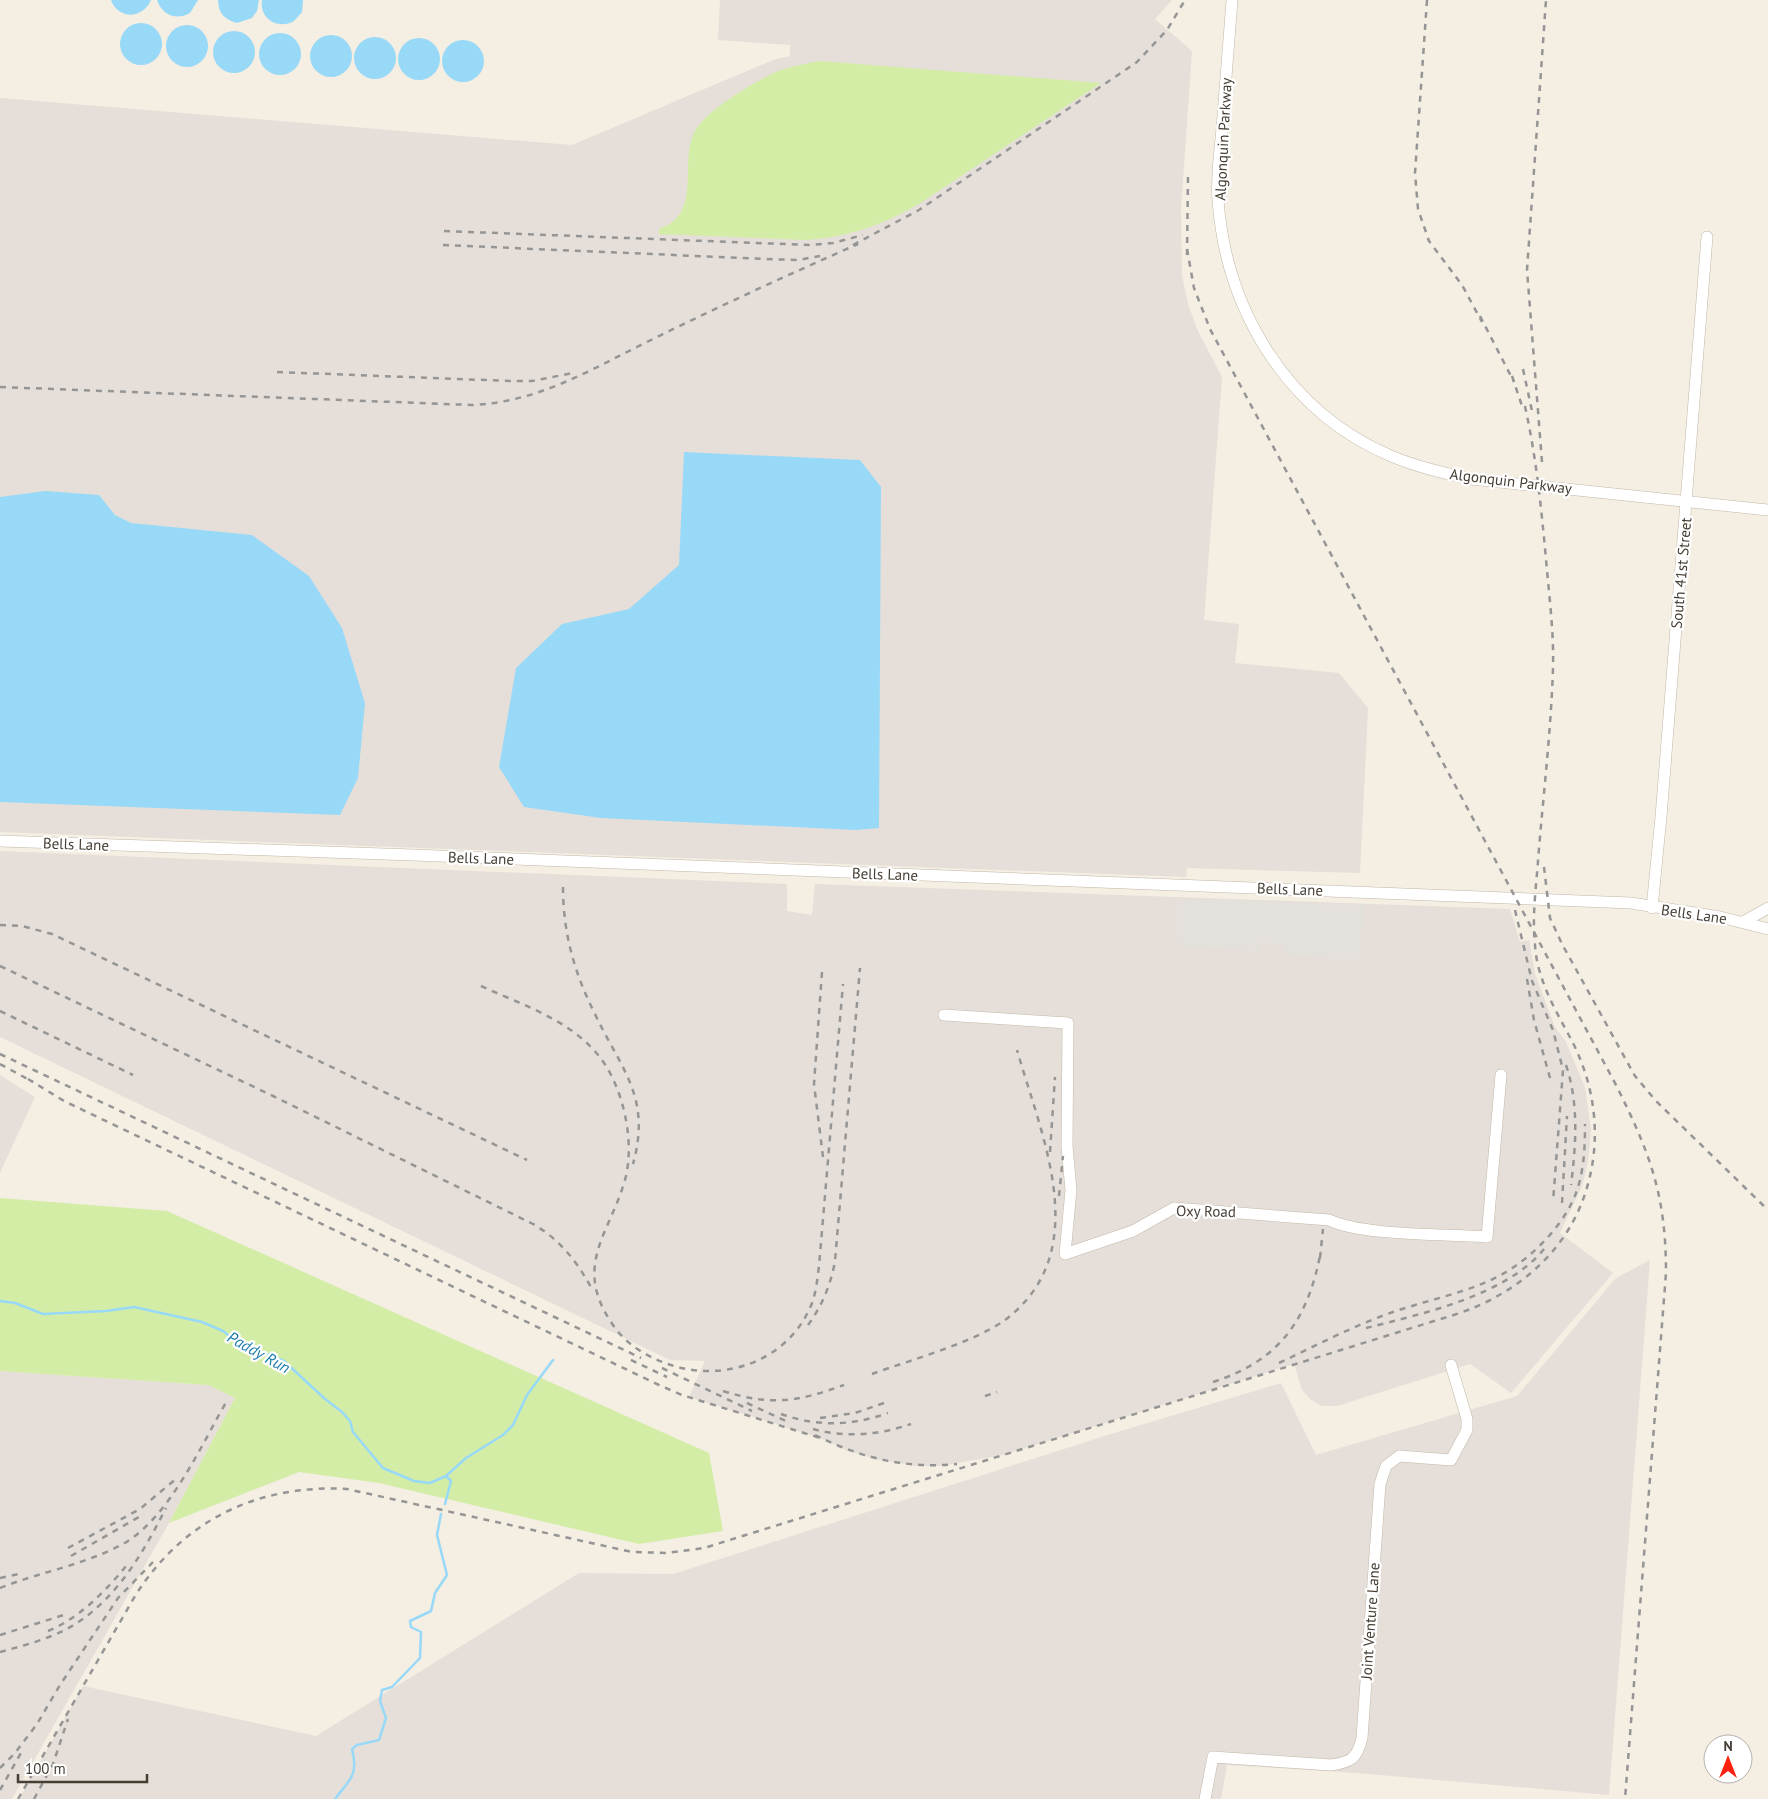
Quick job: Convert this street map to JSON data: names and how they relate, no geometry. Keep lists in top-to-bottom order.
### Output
{
  "streets": {
    "street": [
      "Algonquin Parkway",
      "South 41st Street",
      "Bells Lane",
      "Oxy Road",
      "Joint Venture Lane"
    ]
  },
  "crossings": [
    ["Algonquin Parkway", "South 41st Street"],
    ["South 41st Street", "Bells Lane"]
  ],
  "water": ["Paddy Run"],
  "scale_bar": "100 m",
  "north": "top"
}
